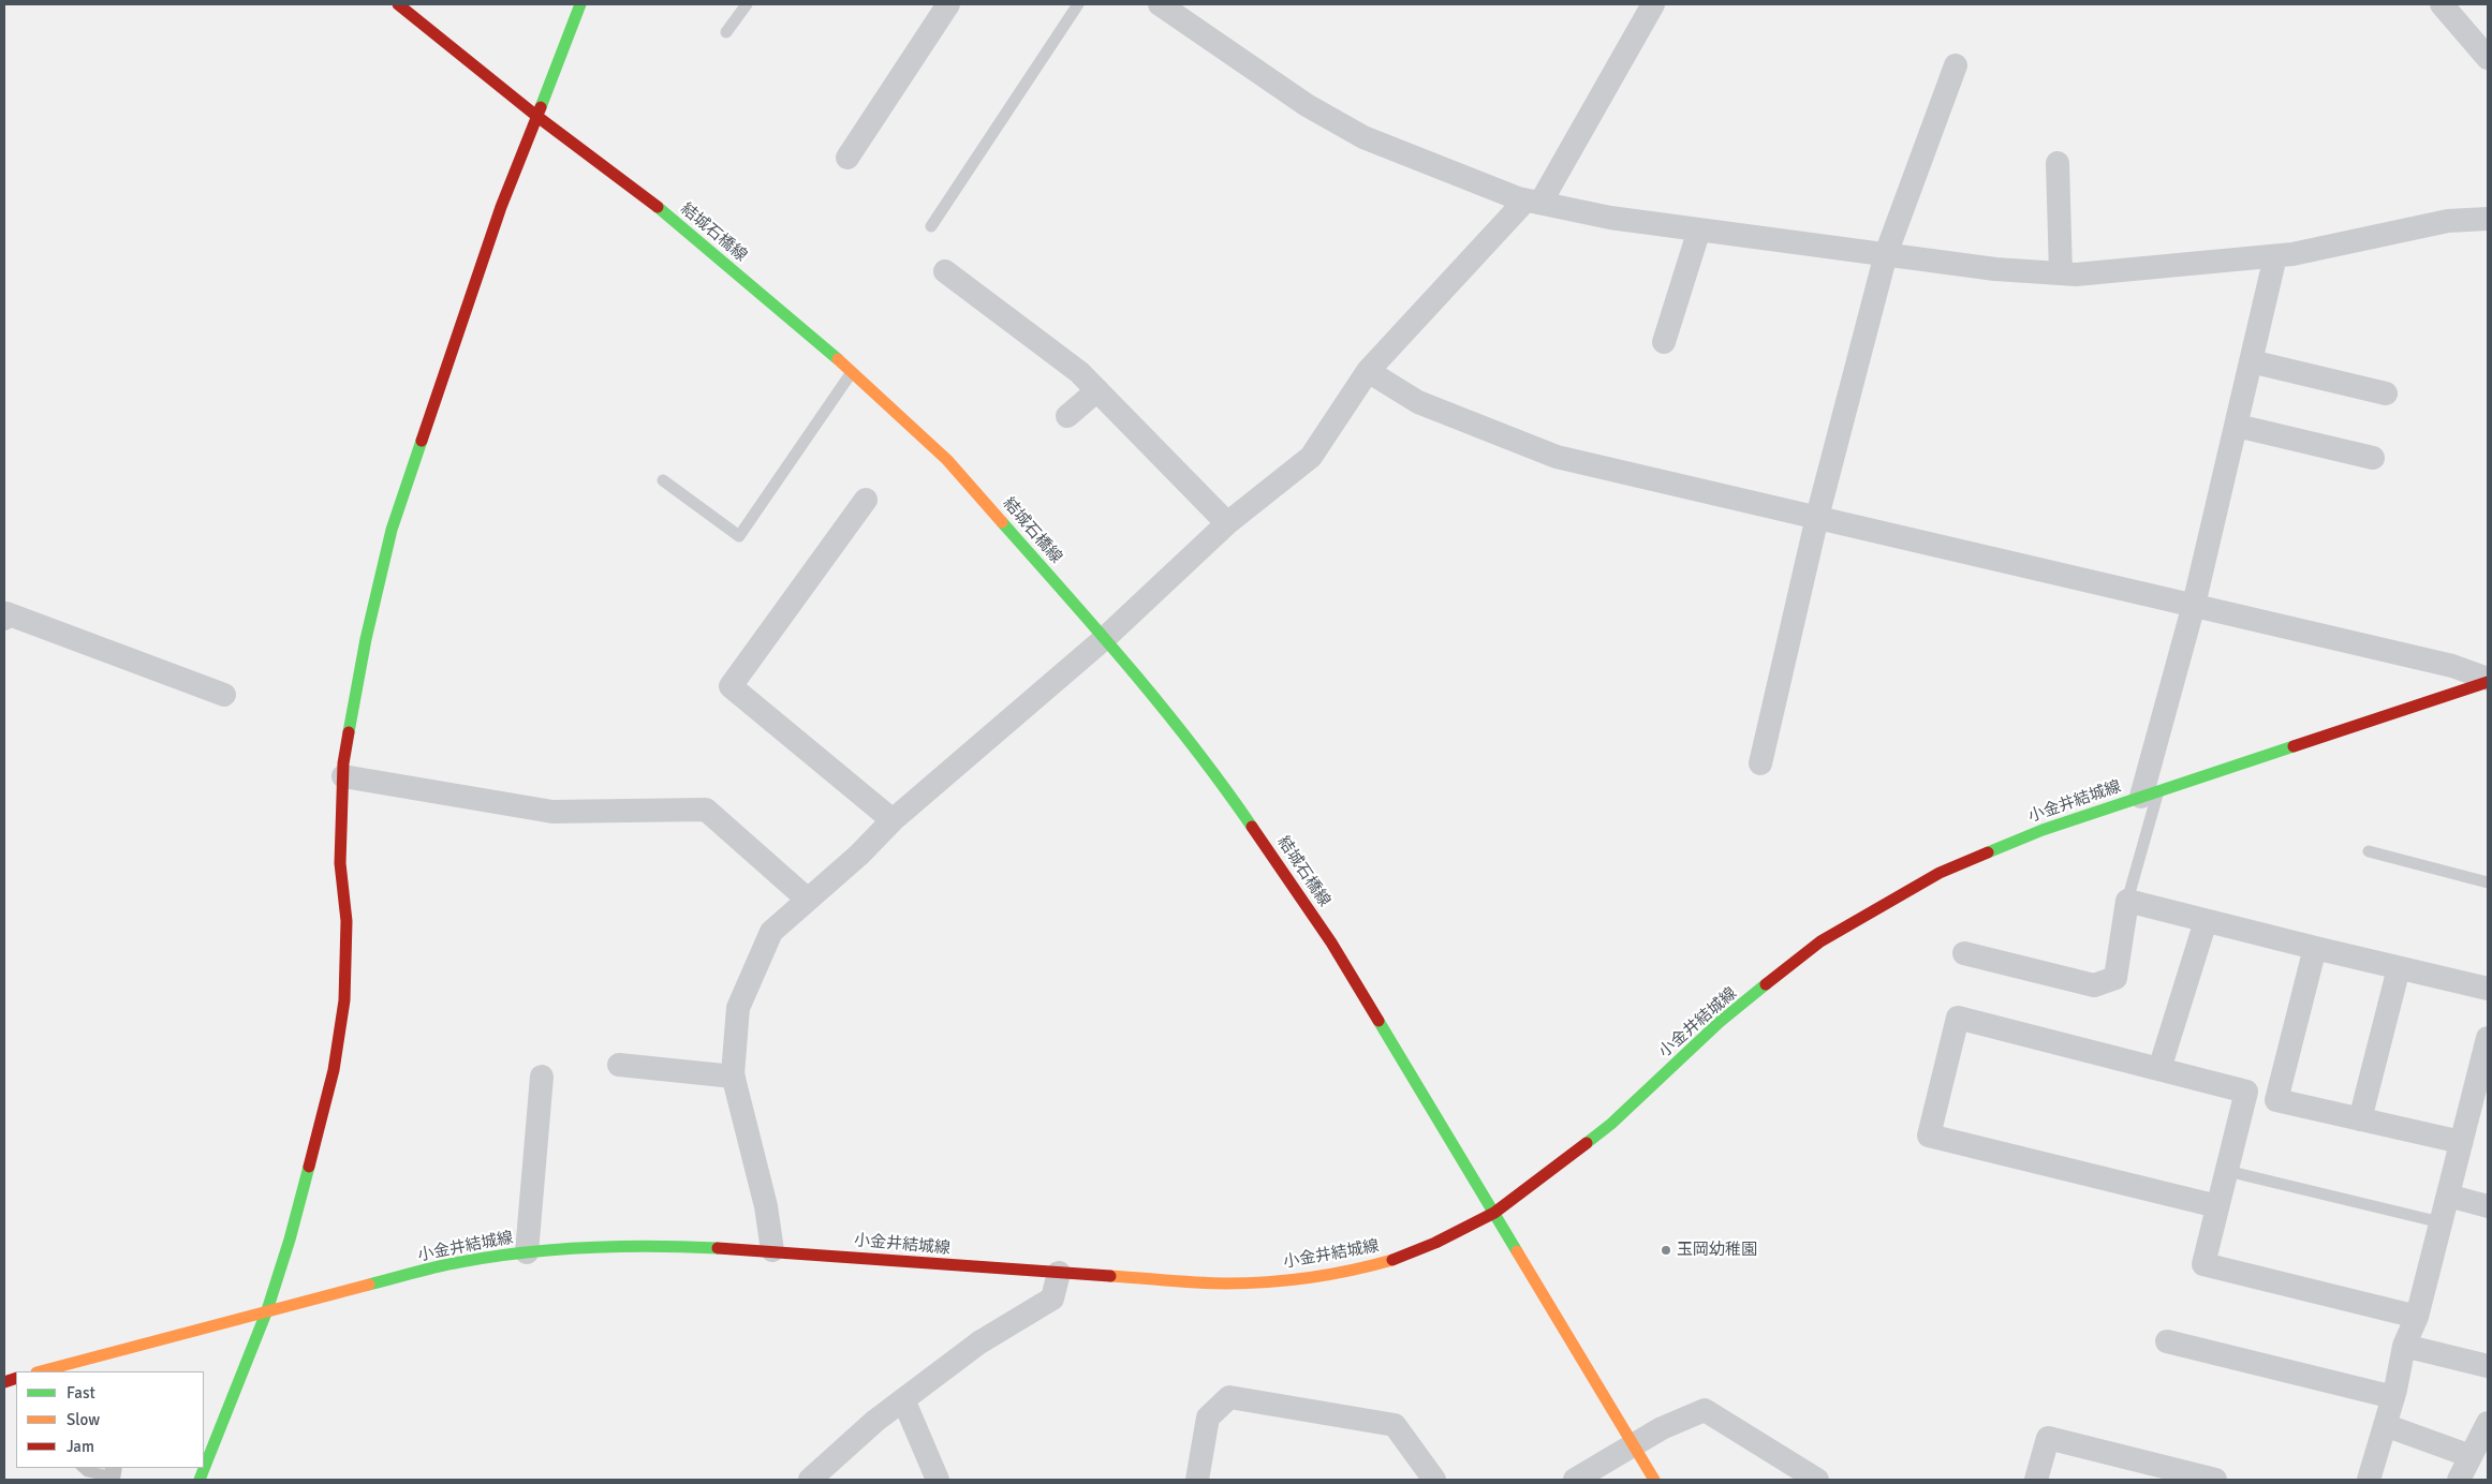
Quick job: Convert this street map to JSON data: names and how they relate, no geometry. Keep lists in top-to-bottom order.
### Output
{
  "streets": {
    "main road": ["結城石橋線", "小金井結城線"]
  },
  "crossings": [
    ["結城石橋線", "小金井結城線"]
  ],
  "places": ["玉岡幼稚園"],
  "legend": ["Fast", "Slow", "Jam"]
}
